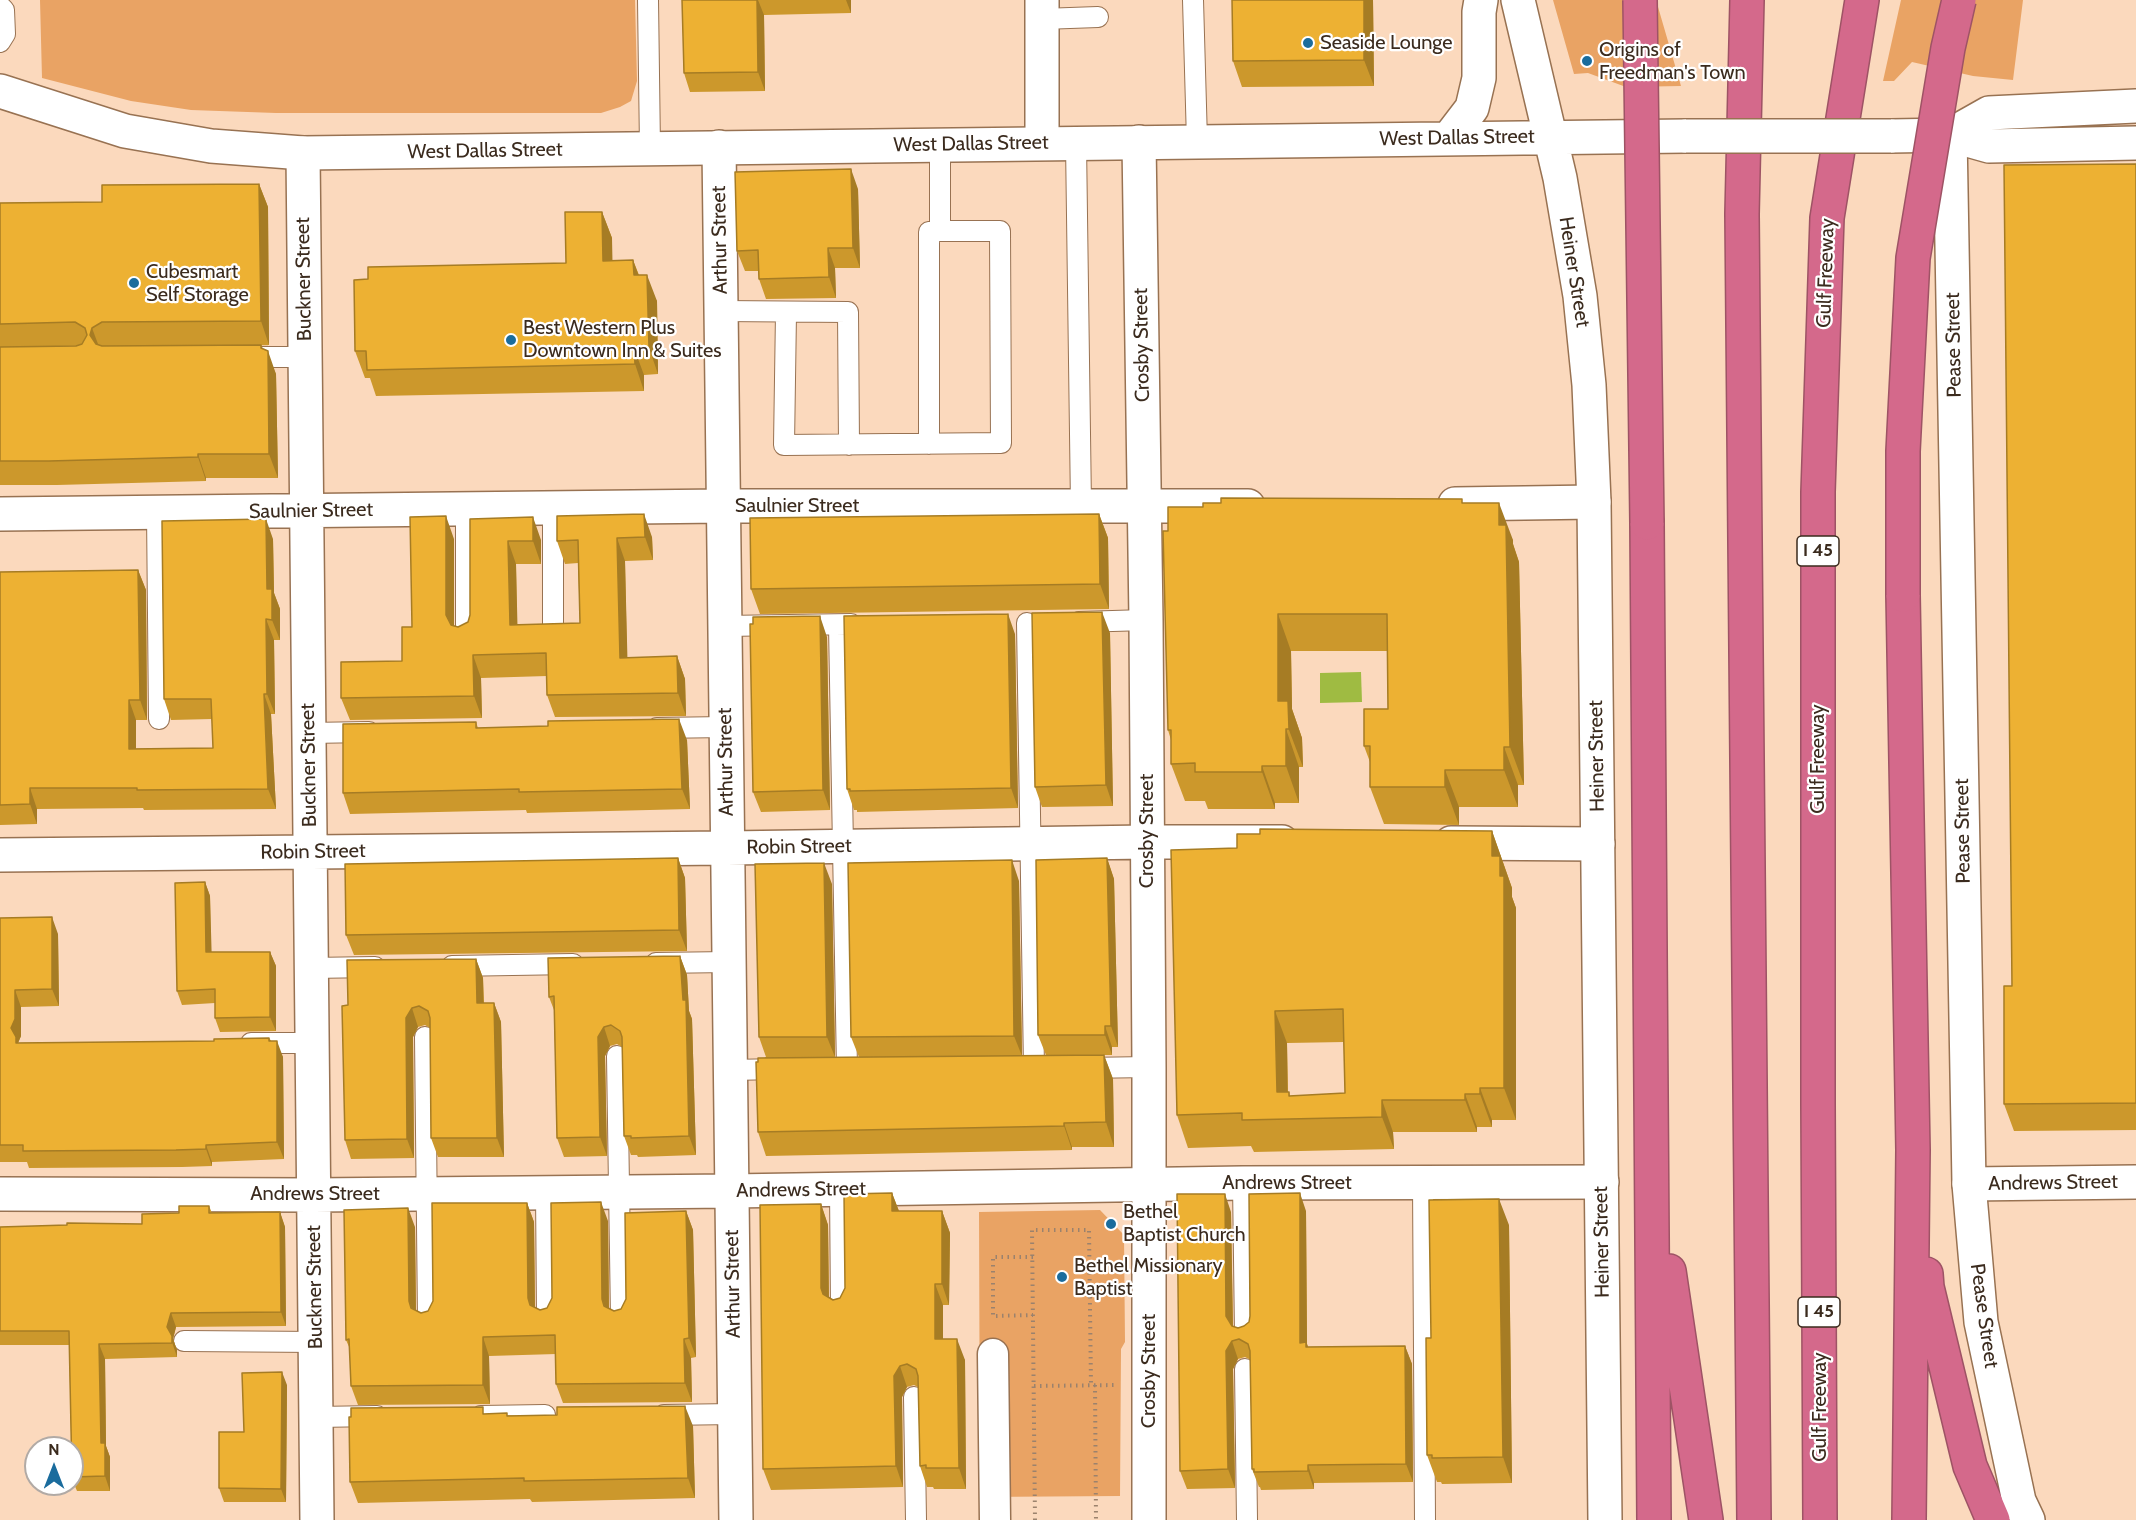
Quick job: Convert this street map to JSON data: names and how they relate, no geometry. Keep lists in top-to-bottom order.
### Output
{
  "streets": {
    "highway": ["Gulf Freeway", "I 45"],
    "street": [
      "West Dallas Street",
      "Arthur Street",
      "Heiner Street",
      "Buckner Street",
      "Crosby Street",
      "Pease Street",
      "Saulnier Street",
      "Robin Street",
      "Andrews Street"
    ]
  },
  "crossings": [
    ["West Dallas Street", "Arthur Street"],
    ["West Dallas Street", "Heiner Street"],
    ["West Dallas Street", "Buckner Street"],
    ["West Dallas Street", "Crosby Street"],
    ["West Dallas Street", "Pease Street"],
    ["Arthur Street", "Saulnier Street"],
    ["Arthur Street", "Robin Street"],
    ["Arthur Street", "Andrews Street"],
    ["Heiner Street", "Andrews Street"],
    ["Buckner Street", "Saulnier Street"],
    ["Buckner Street", "Robin Street"],
    ["Buckner Street", "Andrews Street"],
    ["Crosby Street", "Saulnier Street"],
    ["Crosby Street", "Robin Street"],
    ["Crosby Street", "Andrews Street"],
    ["Pease Street", "Andrews Street"]
  ],
  "places": [
    "Seaside Lounge",
    "Origins of Freedman's Town",
    "Cubesmart Self Storage",
    "Best Western Plus Downtown Inn & Suites",
    "Bethel Baptist Church",
    "Bethel Missionary Baptist"
  ],
  "north": "top"
}
